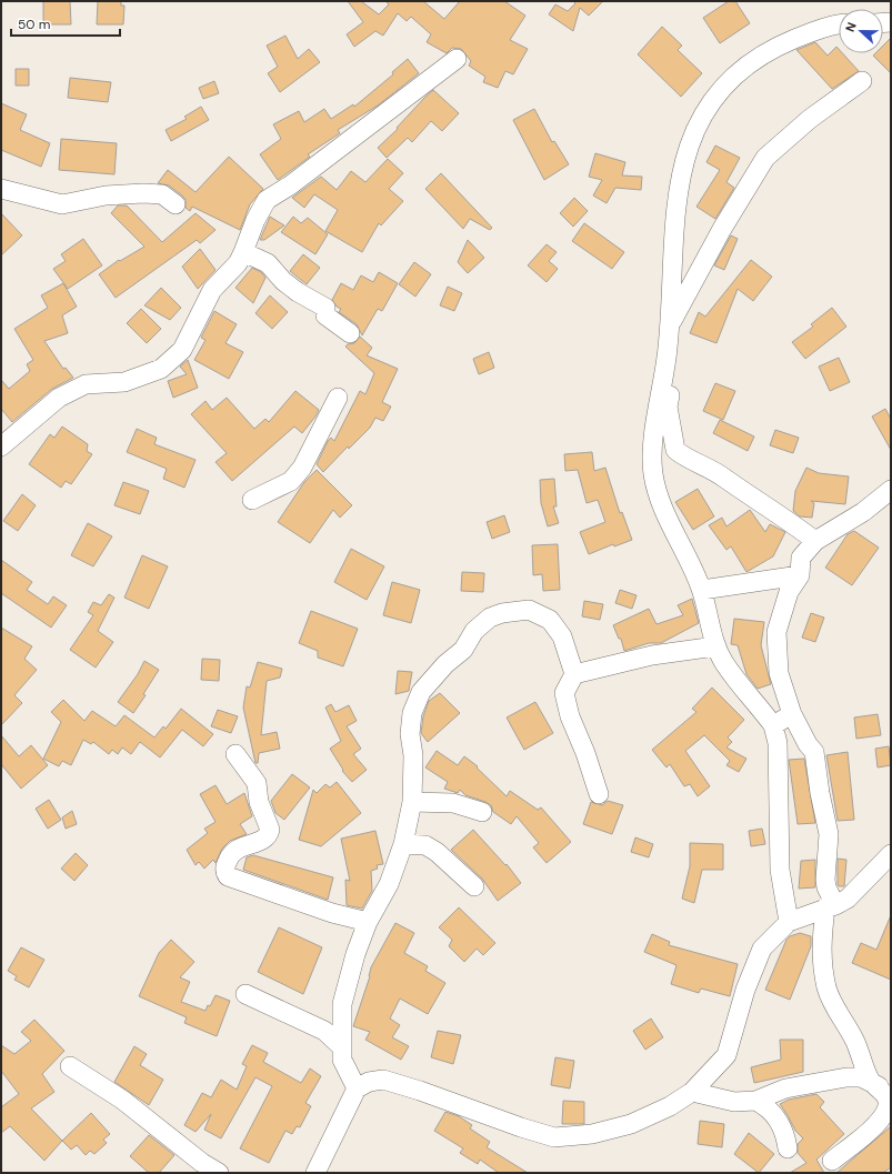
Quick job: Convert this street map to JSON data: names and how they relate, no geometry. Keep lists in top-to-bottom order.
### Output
{
  "scale_bar": "50 m",
  "north": "left"
}
